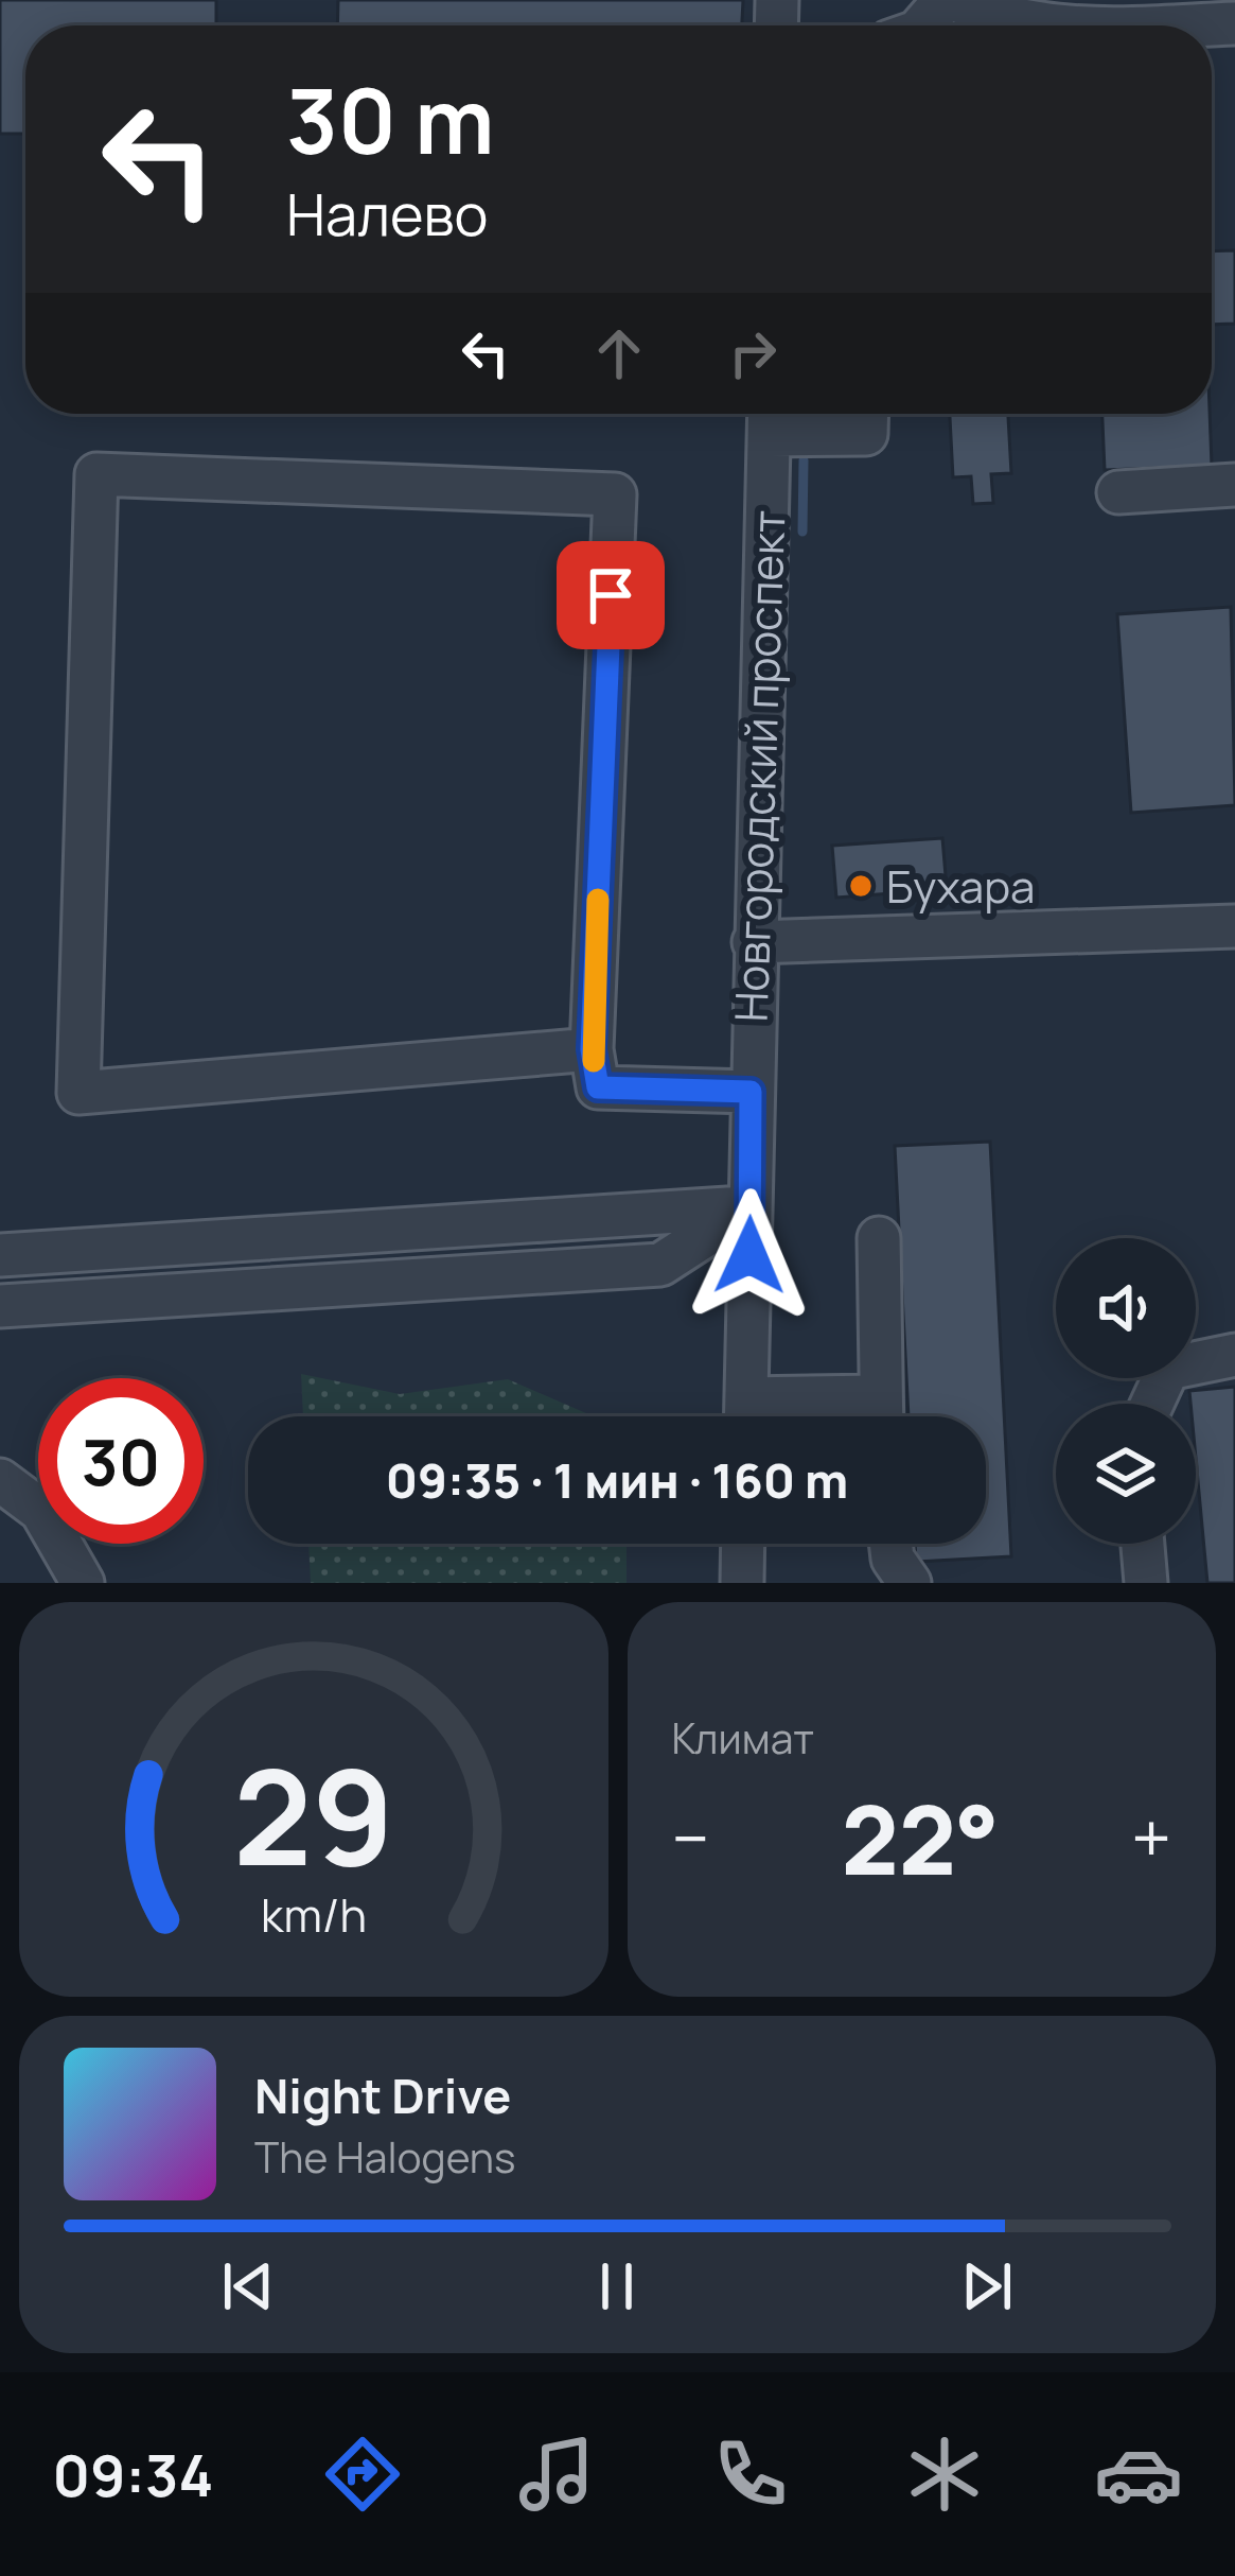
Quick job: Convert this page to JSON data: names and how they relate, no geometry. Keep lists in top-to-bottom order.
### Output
{
  "streets": {
    "street": ["Новгородский проспект"]
  },
  "places": ["Бухара"],
  "page": {
    "turn": ["30 m", "Налево"],
    "limit": "30",
    "trip": "09:35 · 1 мин · 160 m",
    "tile": "Климат",
    "heat": ["−", "22°", "+"],
    "song": ["Night Drive", "The Halogens"],
    "tabs": "09:34",
    "gauge": ["29", "km/h"]
  }
}
